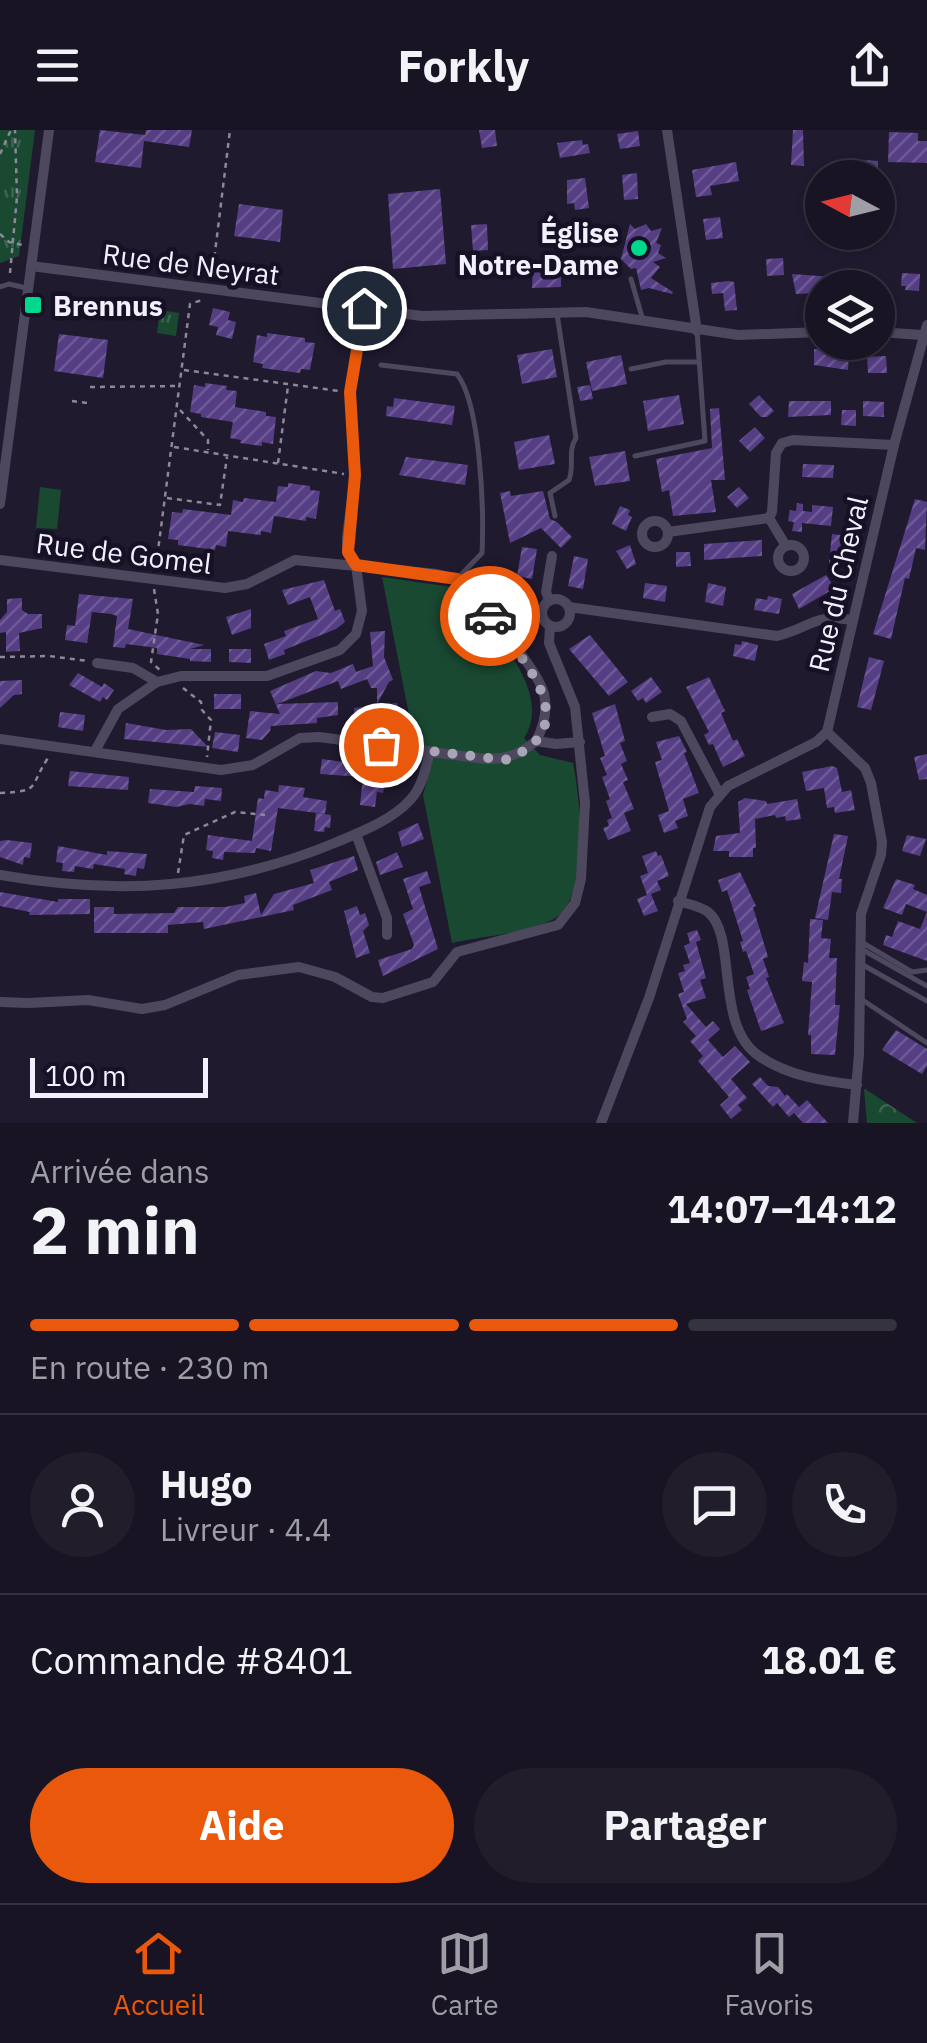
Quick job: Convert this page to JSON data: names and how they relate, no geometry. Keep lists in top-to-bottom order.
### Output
{
  "streets": {
    "street": ["Rue de Neyrat", "Rue de Gomel", "Rue du Cheval"]
  },
  "places": {
    "other": ["Église Notre-Dame"],
    "transit": ["Brennus"]
  },
  "scale_bar": "100 m",
  "north": "left",
  "page": {
    "header": "Forkly",
    "scale": "100 m",
    "heading": ["2 min", "Arrivée dans", "14:07–14:12"],
    "panel": [
      "Hugo",
      "Livreur · 4.4",
      "Commande #8401",
      "18.01 €"
    ],
    "bar": "En route · 230 m",
    "buttons": ["Aide", "Partager"],
    "tabs": ["Accueil", "Carte", "Favoris"]
  }
}
